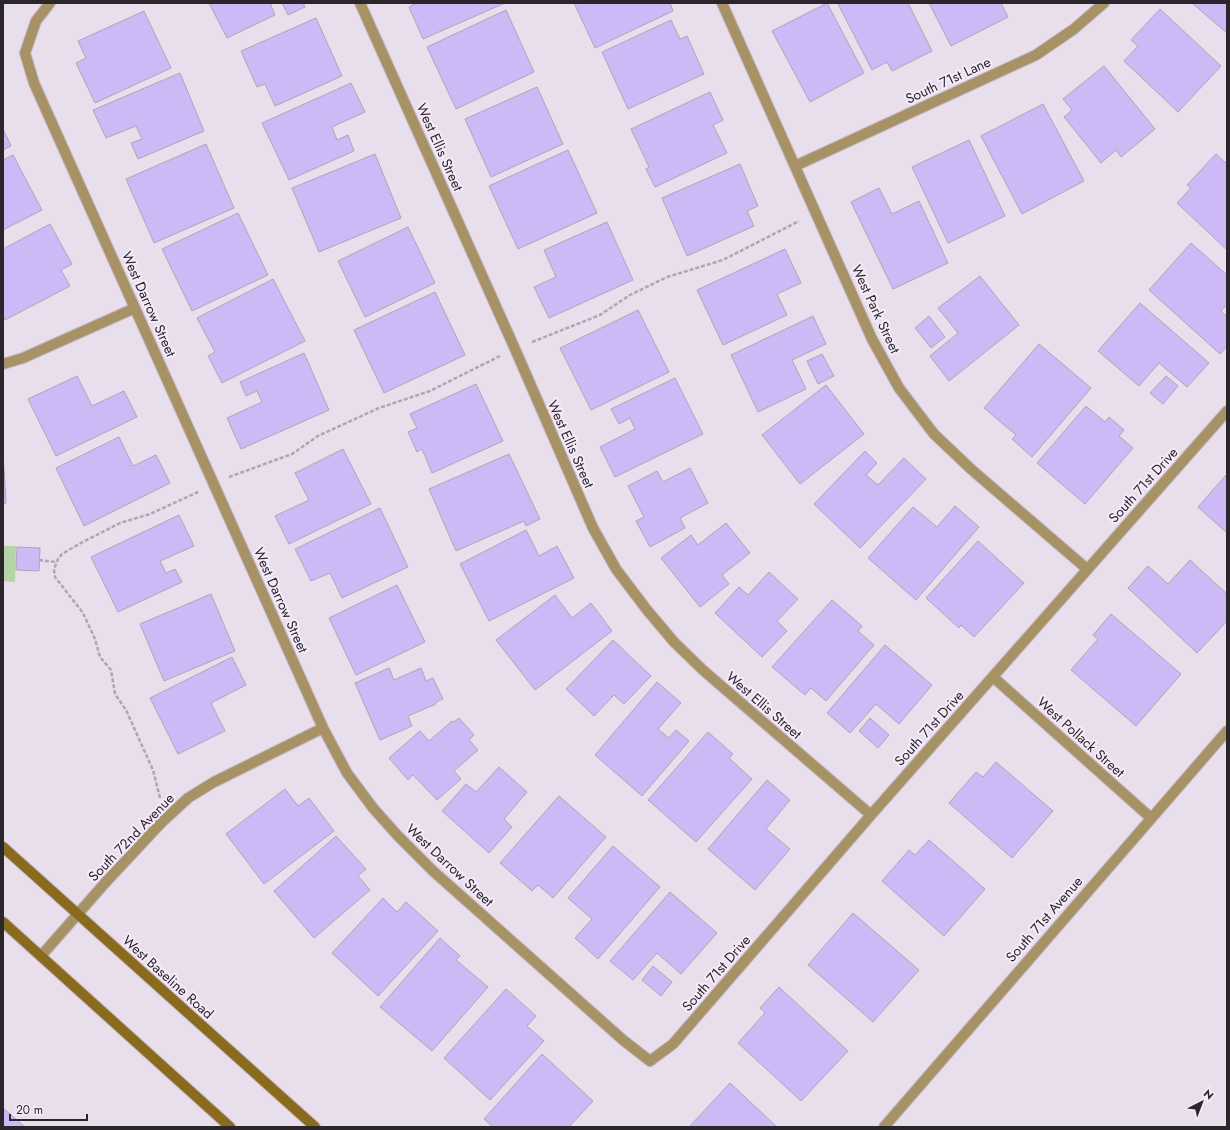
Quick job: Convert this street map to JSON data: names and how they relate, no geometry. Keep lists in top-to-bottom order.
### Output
{
  "streets": {
    "main road": ["West Baseline Road"],
    "street": [
      "South 71st Lane",
      "West Ellis Street",
      "West Darrow Street",
      "West Park Street",
      "South 71st Drive",
      "West Pollack Street",
      "South 72nd Avenue",
      "South 71st Avenue"
    ]
  },
  "crossings": [
    ["South 71st Lane", "West Park Street"],
    ["West Ellis Street", "South 71st Drive"],
    ["West Darrow Street", "South 71st Drive"],
    ["West Darrow Street", "South 72nd Avenue"],
    ["West Park Street", "South 71st Drive"],
    ["South 71st Drive", "West Pollack Street"],
    ["West Pollack Street", "South 71st Avenue"],
    ["South 72nd Avenue", "West Baseline Road"]
  ],
  "scale_bar": "20 m",
  "north": "top right"
}
